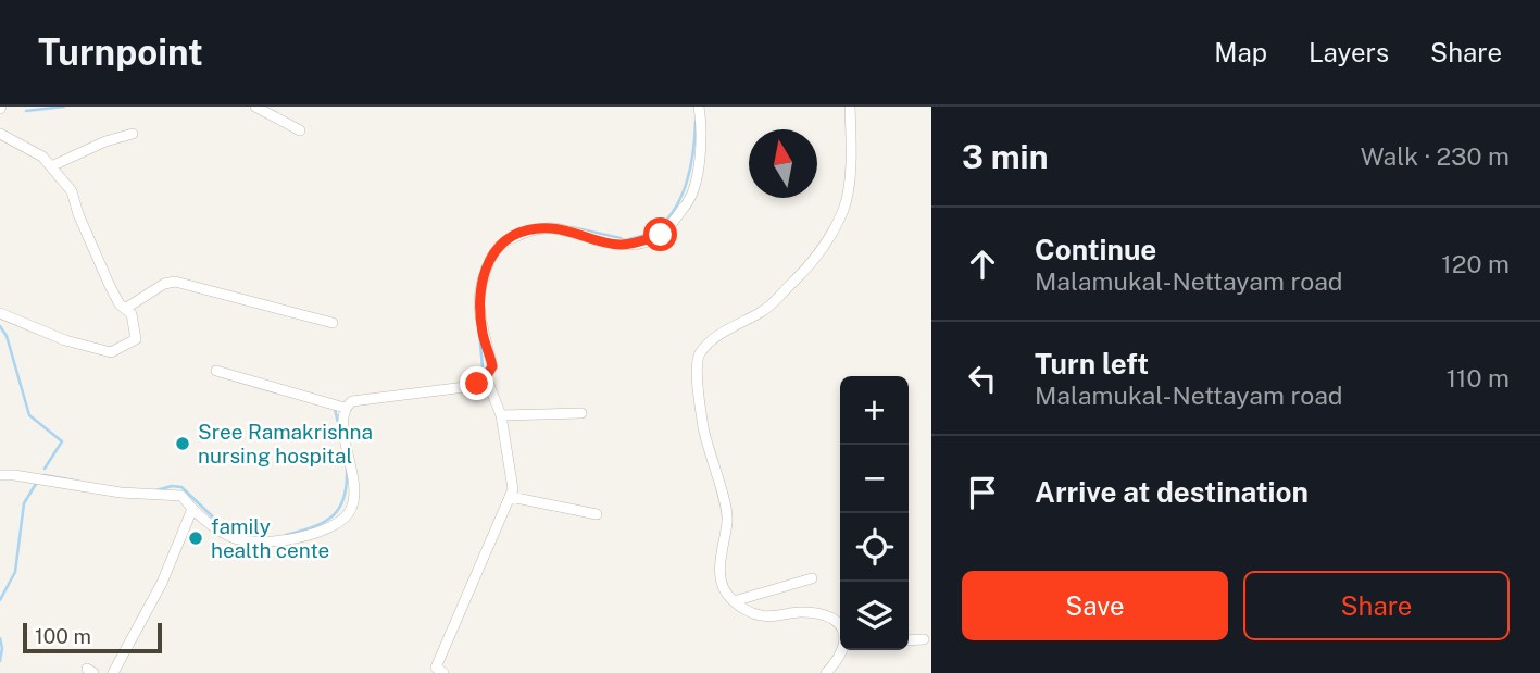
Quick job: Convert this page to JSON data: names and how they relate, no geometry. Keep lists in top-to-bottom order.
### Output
{
  "places": ["Sree Ramakrishna nursing hospital", "family health cente"],
  "scale_bar": "100 m",
  "north": "top",
  "page": {
    "header": "Turnpoint",
    "nav": ["Map", "Layers", "Share"],
    "heading": ["3 min", "Walk · 230 m"],
    "list": [
      ["Continue", "Malamukal-Nettayam road", "120 m"],
      ["Turn left", "Malamukal-Nettayam road", "110 m"],
      "Arrive at destination"
    ],
    "map_buttons": ["+", "−"],
    "buttons": ["Save", "Share"],
    "scale": "100 m"
  }
}
